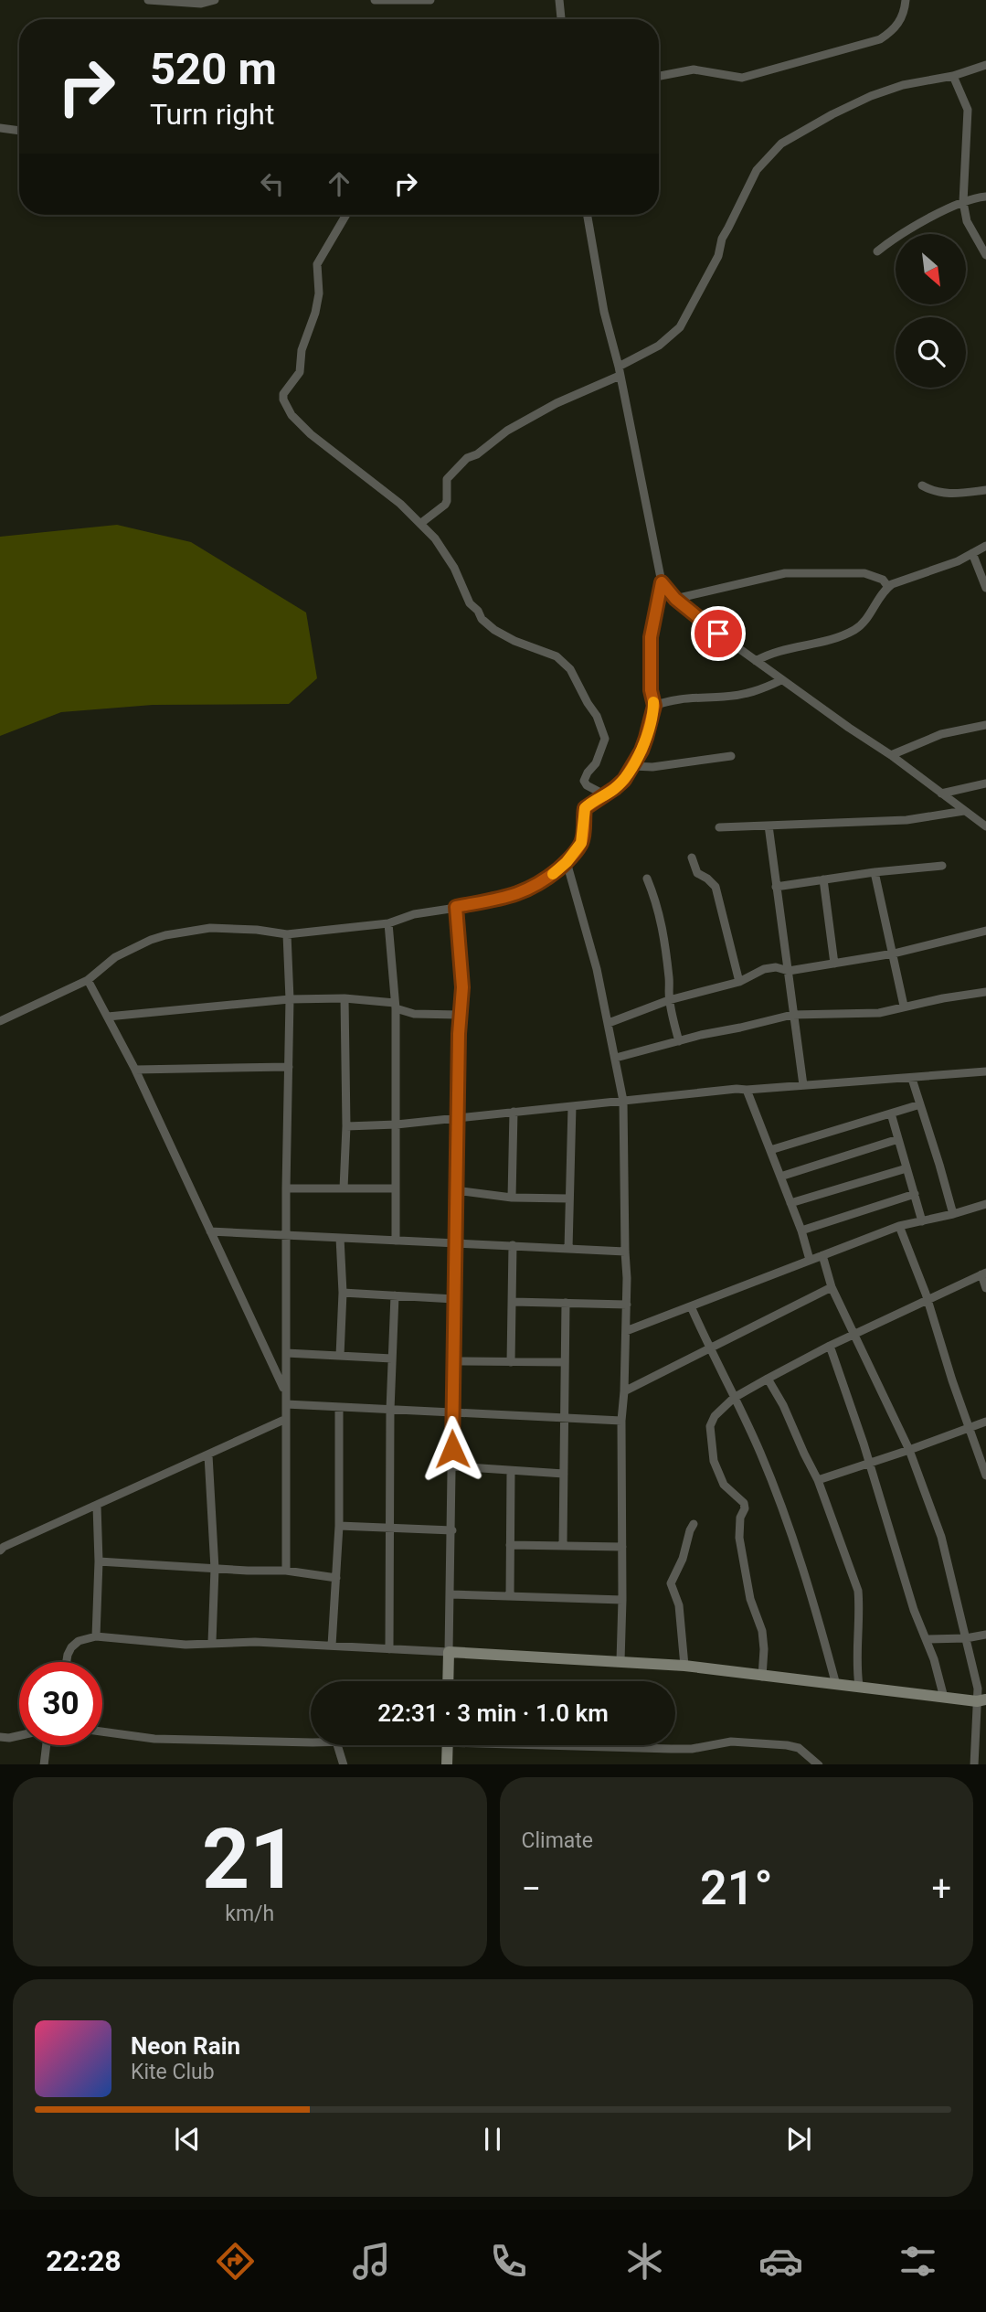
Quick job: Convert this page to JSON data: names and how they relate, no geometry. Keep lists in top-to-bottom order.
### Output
{
  "north": "bottom right",
  "page": {
    "turn": ["520 m", "Turn right"],
    "limit": "30",
    "trip": "22:31 · 3 min · 1.0 km",
    "tile": [
      ["21", "km/h"],
      "Climate"
    ],
    "heat": ["−", "21°", "+"],
    "song": ["Neon Rain", "Kite Club"],
    "tabs": "22:28"
  }
}
